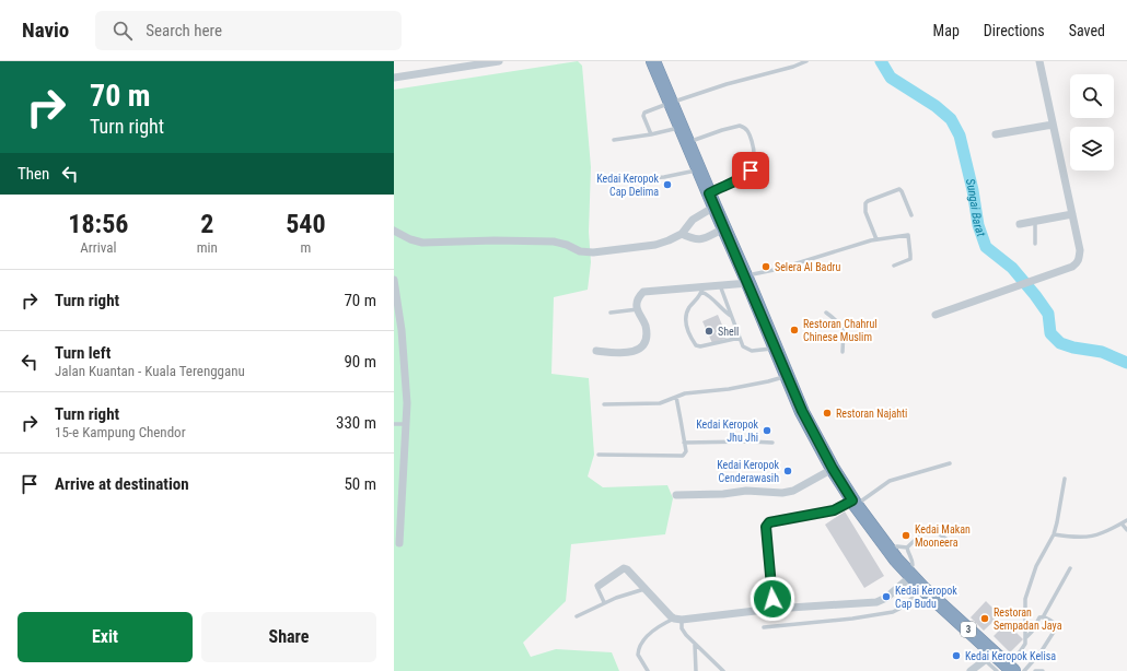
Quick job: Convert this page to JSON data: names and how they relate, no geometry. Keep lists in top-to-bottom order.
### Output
{
  "streets": {
    "highway": ["3"]
  },
  "water": ["Sungai Barat"],
  "places": [
    "Kedai Keropok Cap Delima",
    "Selera Al Badru",
    "Restoran Chahrul Chinese Muslim",
    "Shell",
    "Restoran Najahti",
    "Kedai Keropok Jhu Jhi",
    "Kedai Keropok Cenderawasih",
    "Kedai Makan Mooneera",
    "Kedai Keropok Cap Budu",
    "Restoran Sempadan Jaya",
    "Kedai Keropok Kelisa"
  ],
  "page": {
    "header": "Navio",
    "search": "Search here",
    "nav": ["Map", "Directions", "Saved"],
    "turn": ["70 m", "Turn right"],
    "then": "Then",
    "eta": [
      "18:56",
      "Arrival",
      "2",
      "min",
      "540",
      "m"
    ],
    "list": [
      {
        "name": "Turn right",
        "value": "70 m"
      },
      {
        "name": "Turn left",
        "note": "Jalan Kuantan - Kuala Terengganu",
        "value": "90 m"
      },
      {
        "name": "Turn right",
        "note": "15-e Kampung Chendor",
        "value": "330 m"
      },
      {
        "name": "Arrive at destination",
        "value": "50 m"
      }
    ],
    "buttons": ["Exit", "Share"]
  }
}
